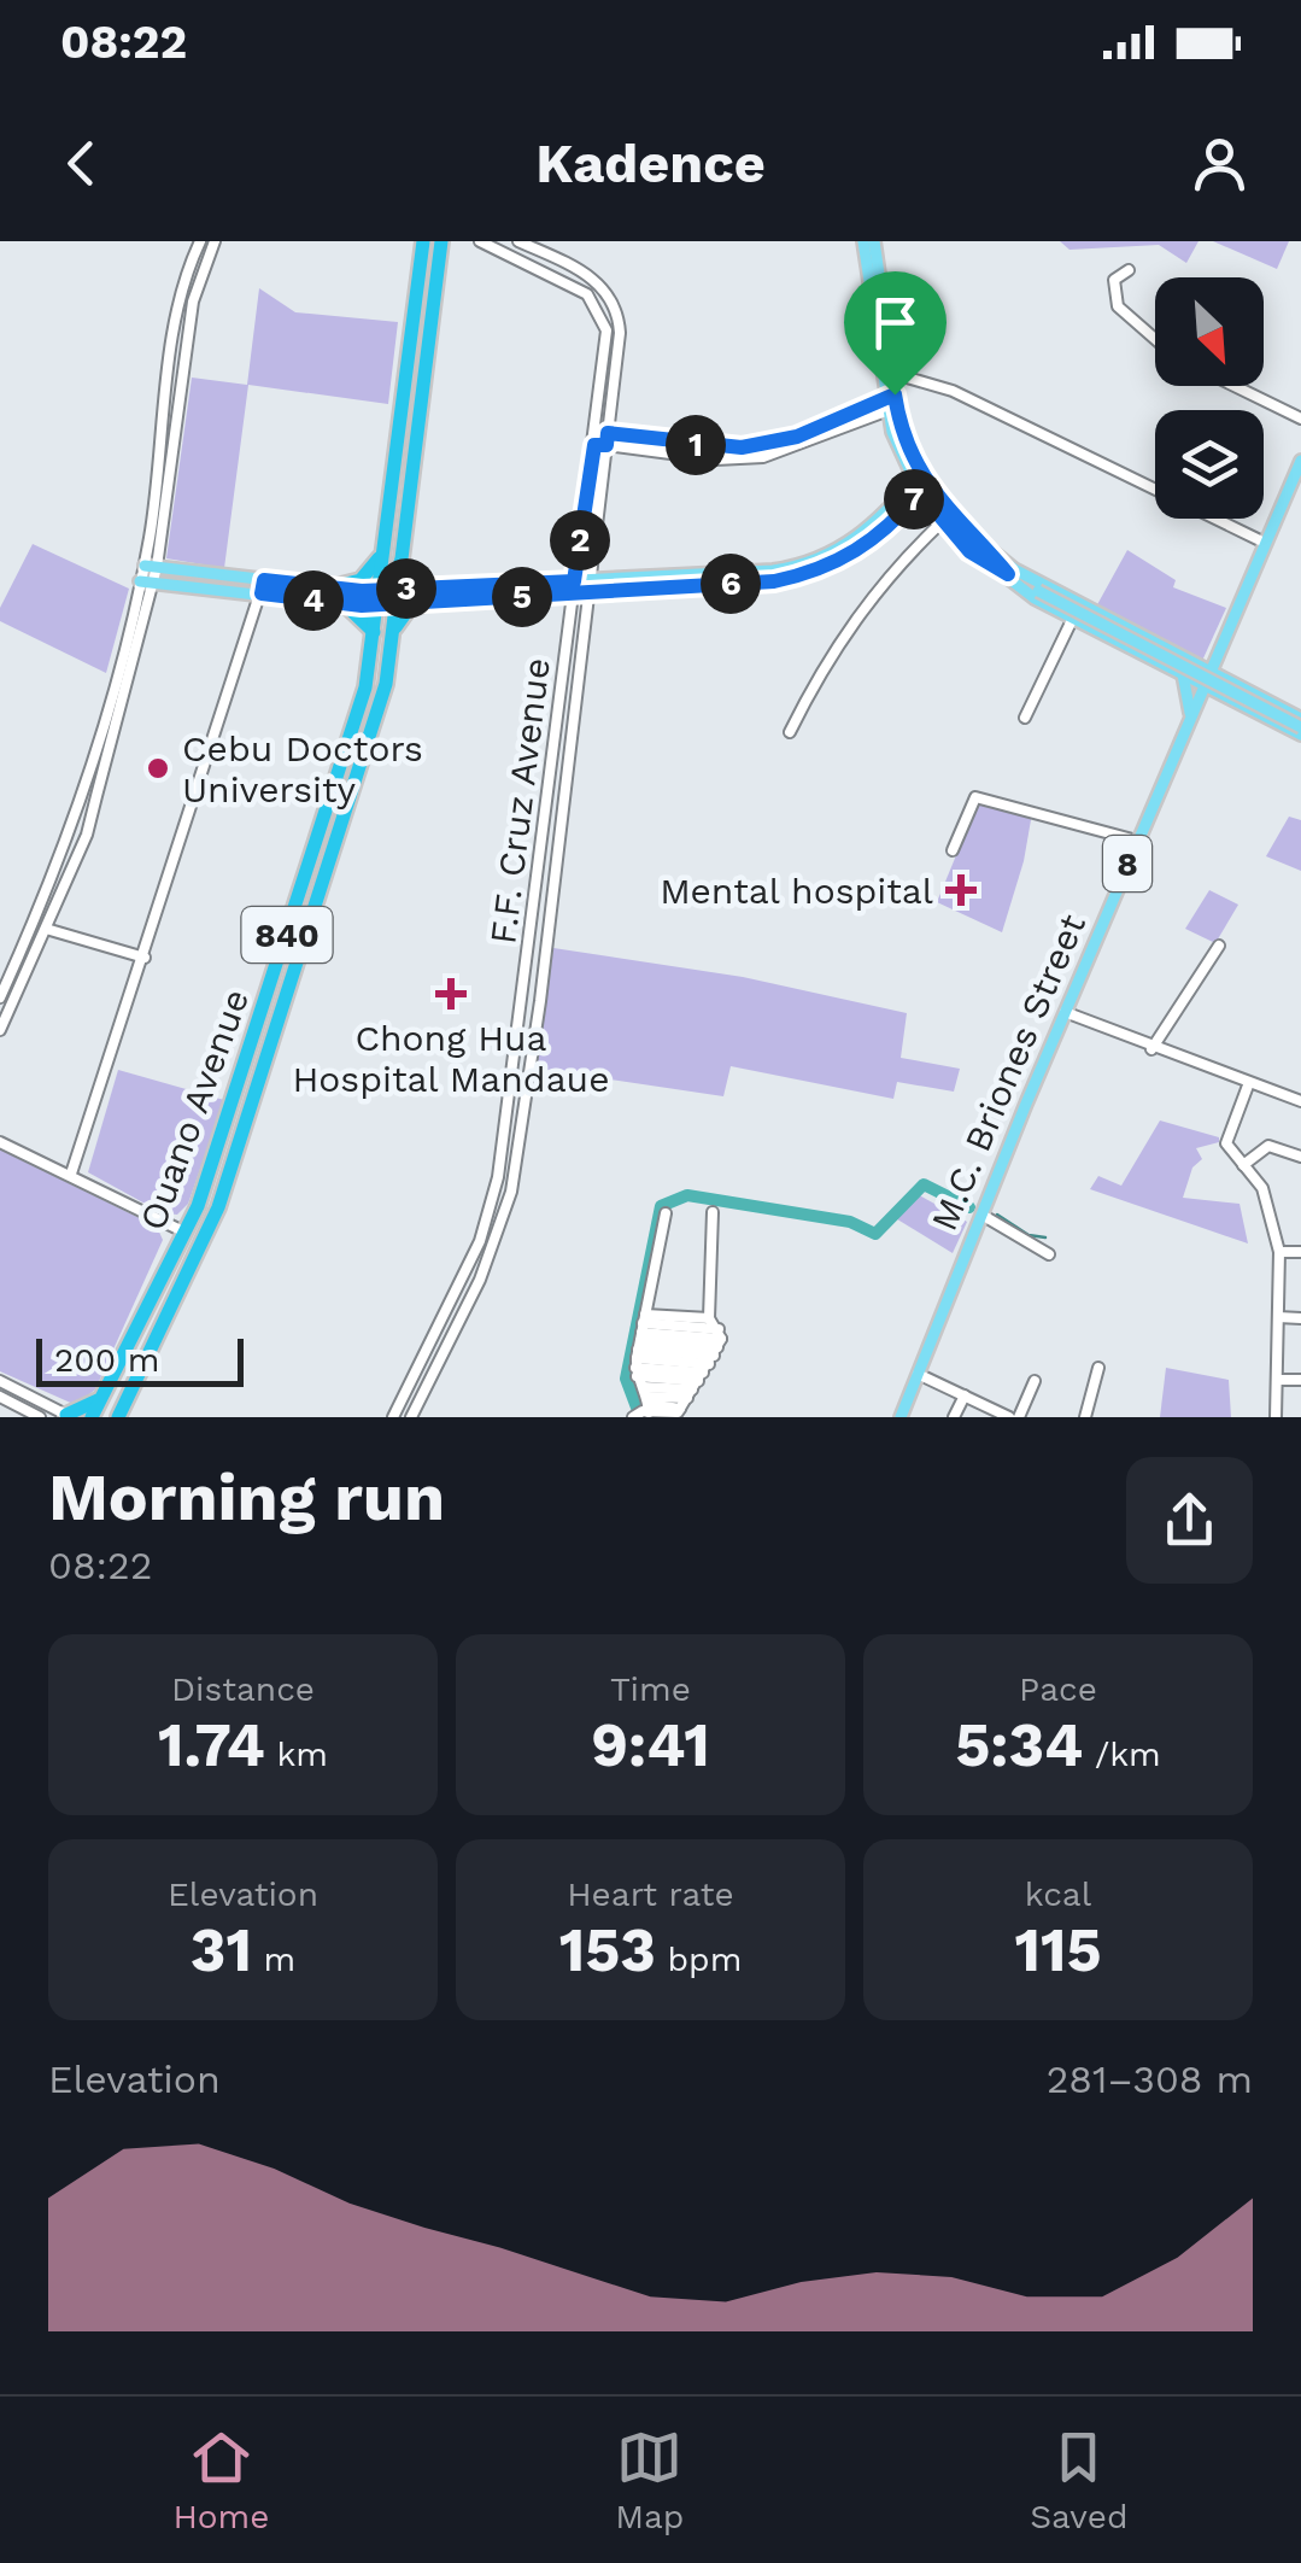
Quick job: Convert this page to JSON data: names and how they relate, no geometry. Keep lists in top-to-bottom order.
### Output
{
  "streets": {
    "highway": ["840", "Ouano Avenue"],
    "main road": ["8", "M.C. Briones Street"],
    "street": ["F.F. Cruz Avenue"]
  },
  "crossings": [
    ["8", "M.C. Briones Street"]
  ],
  "places": {
    "other": ["Cebu Doctors University"],
    "health": ["Mental hospital", "Chong Hua Hospital Mandaue"]
  },
  "scale_bar": "200 m",
  "north": "bottom right",
  "page": {
    "status": "08:22",
    "header": "Kadence",
    "pins": [
      "1",
      "7",
      "2",
      "6",
      "3",
      "5",
      "4"
    ],
    "scale": "200 m",
    "heading": ["Morning run", "08:22"],
    "stats": [
      ["Distance", "1.74 km"],
      ["Time", "9:41"],
      ["Pace", "5:34 /km"],
      ["Elevation", "31 m"],
      ["Heart rate", "153 bpm"],
      ["kcal", "115"]
    ],
    "chart": ["Elevation", "281–308 m"],
    "tabs": ["Home", "Map", "Saved"]
  }
}
